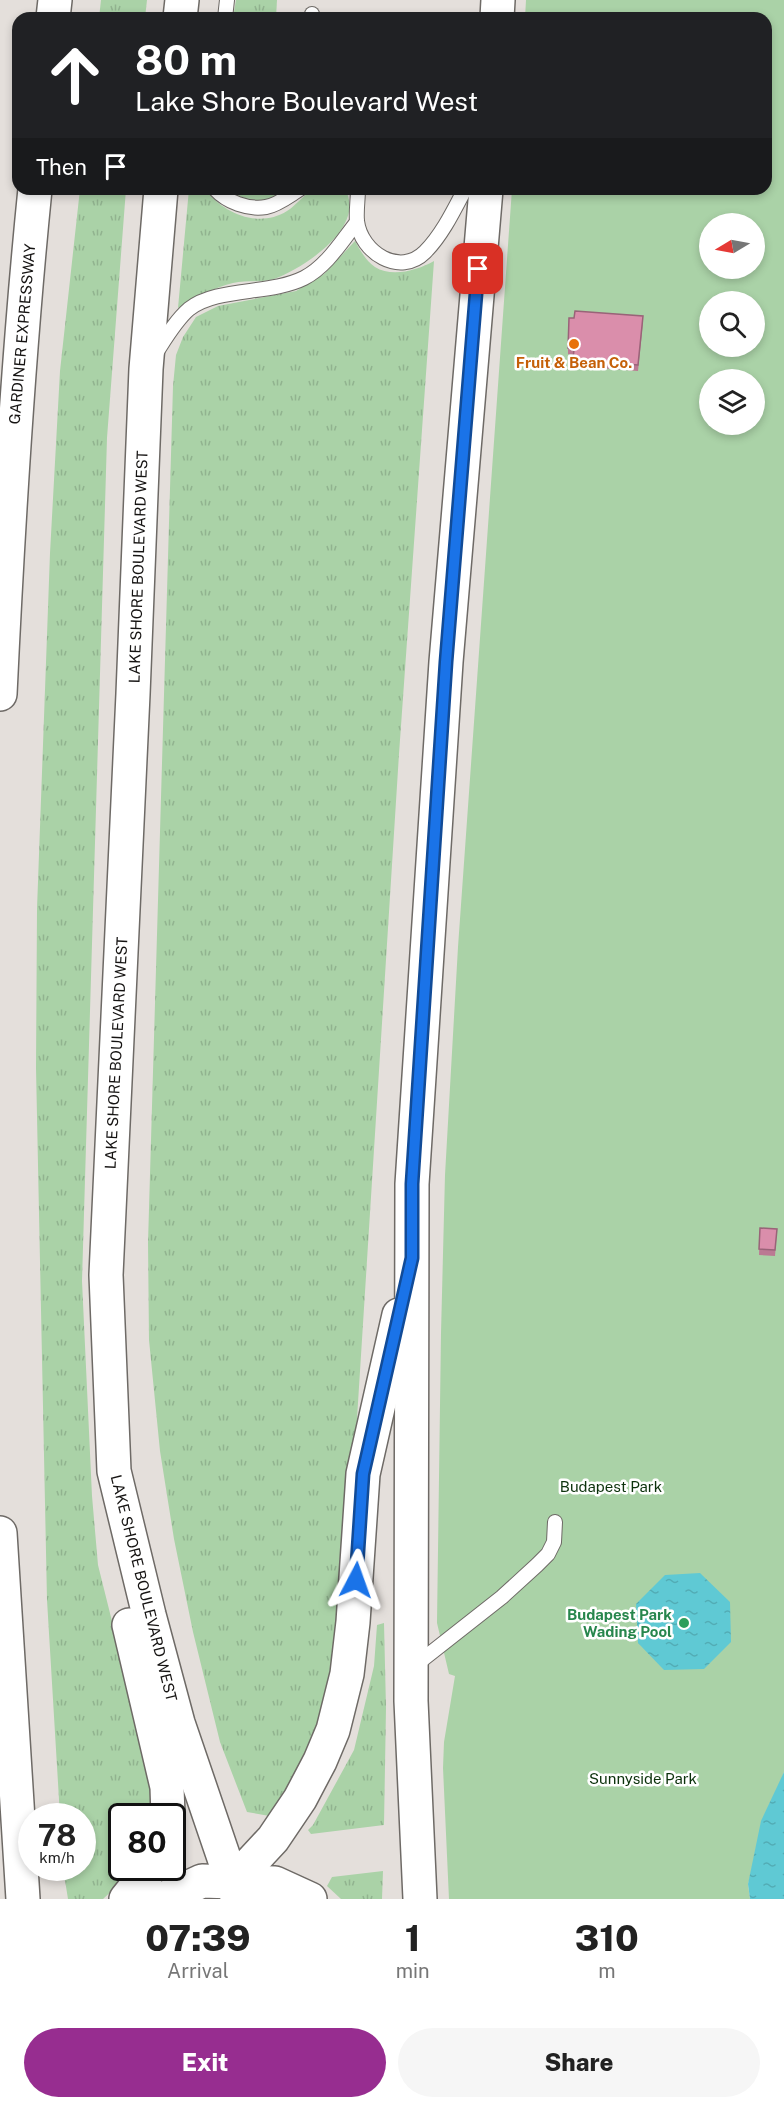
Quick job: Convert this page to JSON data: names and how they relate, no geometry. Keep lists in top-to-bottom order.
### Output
{
  "streets": {
    "main road": ["GARDINER EXPRESSWAY", "LAKE SHORE BOULEVARD WEST"]
  },
  "parks": ["Budapest Park", "Sunnyside Park"],
  "places": ["Fruit & Bean Co.", "Budapest Park Wading Pool"],
  "north": "left",
  "page": {
    "turn": ["80 m", "Lake Shore Boulevard West"],
    "then": "Then",
    "speed": "78 km/h",
    "limit": "80",
    "eta": [
      "07:39",
      "Arrival",
      "1",
      "min",
      "310",
      "m"
    ],
    "buttons": ["Exit", "Share"]
  }
}
